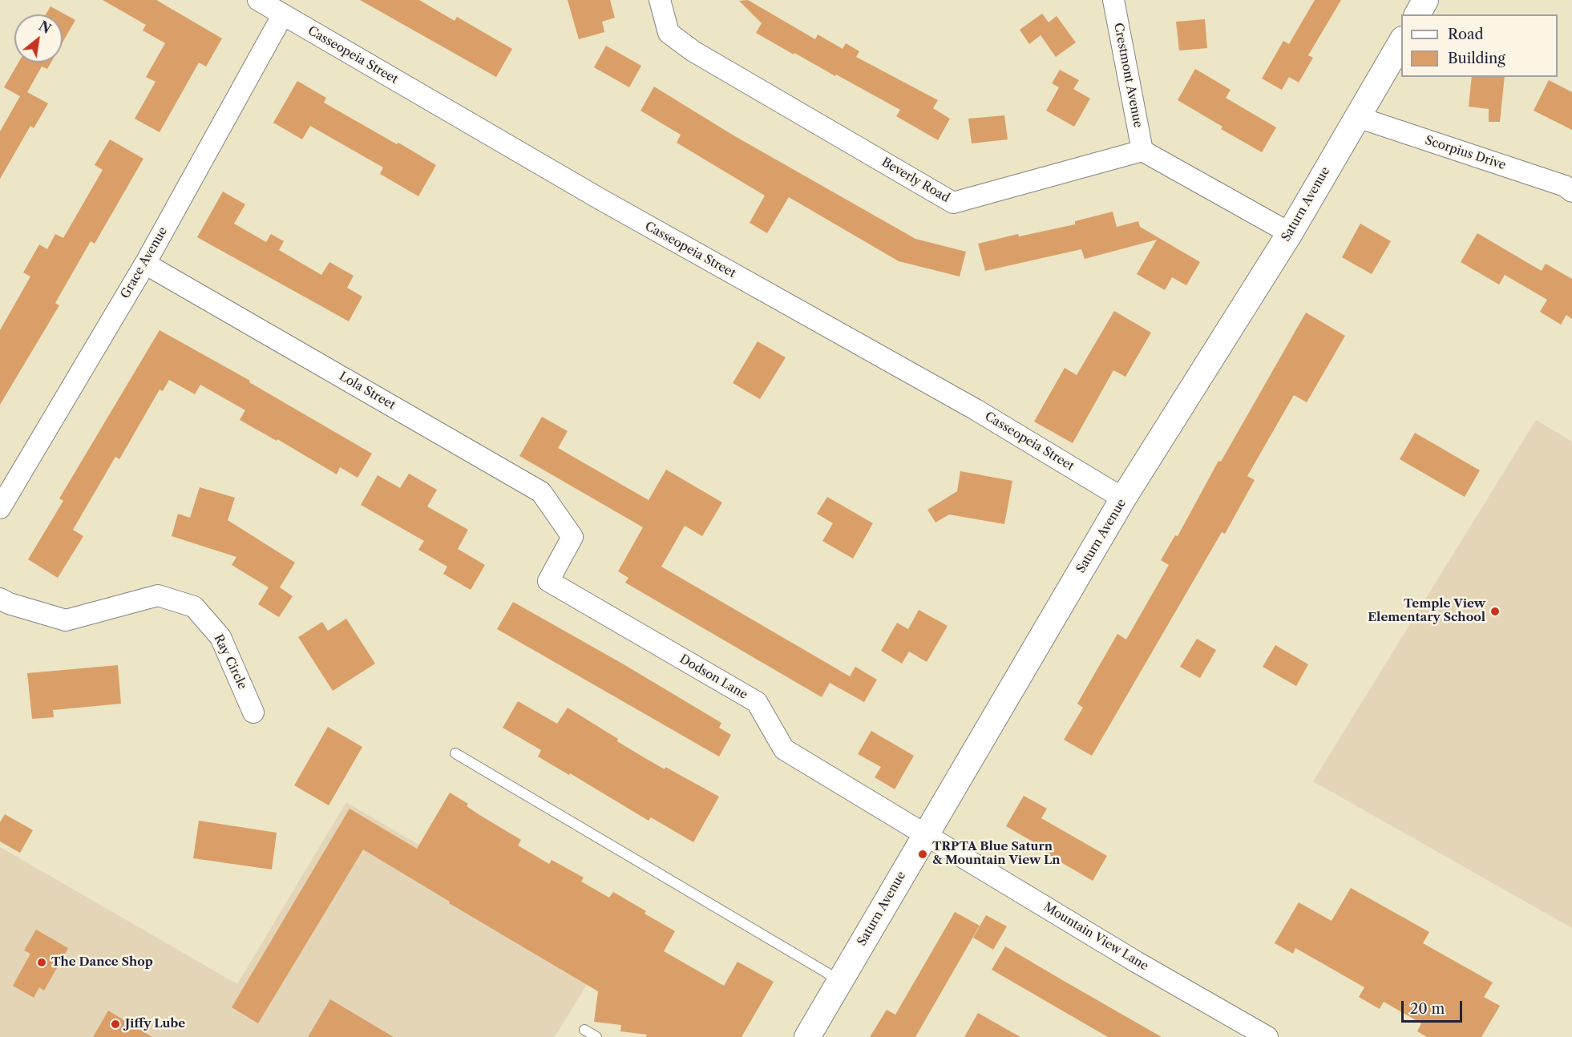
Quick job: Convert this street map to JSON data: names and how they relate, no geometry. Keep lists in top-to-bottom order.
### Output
{
  "streets": {
    "street": [
      "Casseopeia Street",
      "Crestmont Avenue",
      "Scorpius Drive",
      "Beverly Road",
      "Saturn Avenue",
      "Grace Avenue",
      "Lola Street",
      "Ray Circle",
      "Dodson Lane",
      "Mountain View Lane"
    ]
  },
  "crossings": [
    ["Casseopeia Street", "Saturn Avenue"],
    ["Casseopeia Street", "Grace Avenue"],
    ["Crestmont Avenue", "Beverly Road"],
    ["Scorpius Drive", "Saturn Avenue"],
    ["Saturn Avenue", "Dodson Lane"],
    ["Saturn Avenue", "Mountain View Lane"],
    ["Grace Avenue", "Lola Street"],
    ["Lola Street", "Dodson Lane"],
    ["Dodson Lane", "Mountain View Lane"]
  ],
  "places": [
    "Temple View Elementary School",
    "TRPTA Blue Saturn & Mountain View Ln",
    "The Dance Shop",
    "Jiffy Lube"
  ],
  "legend": ["Road", "Building"],
  "scale_bar": "20 m",
  "north": "top right"
}
